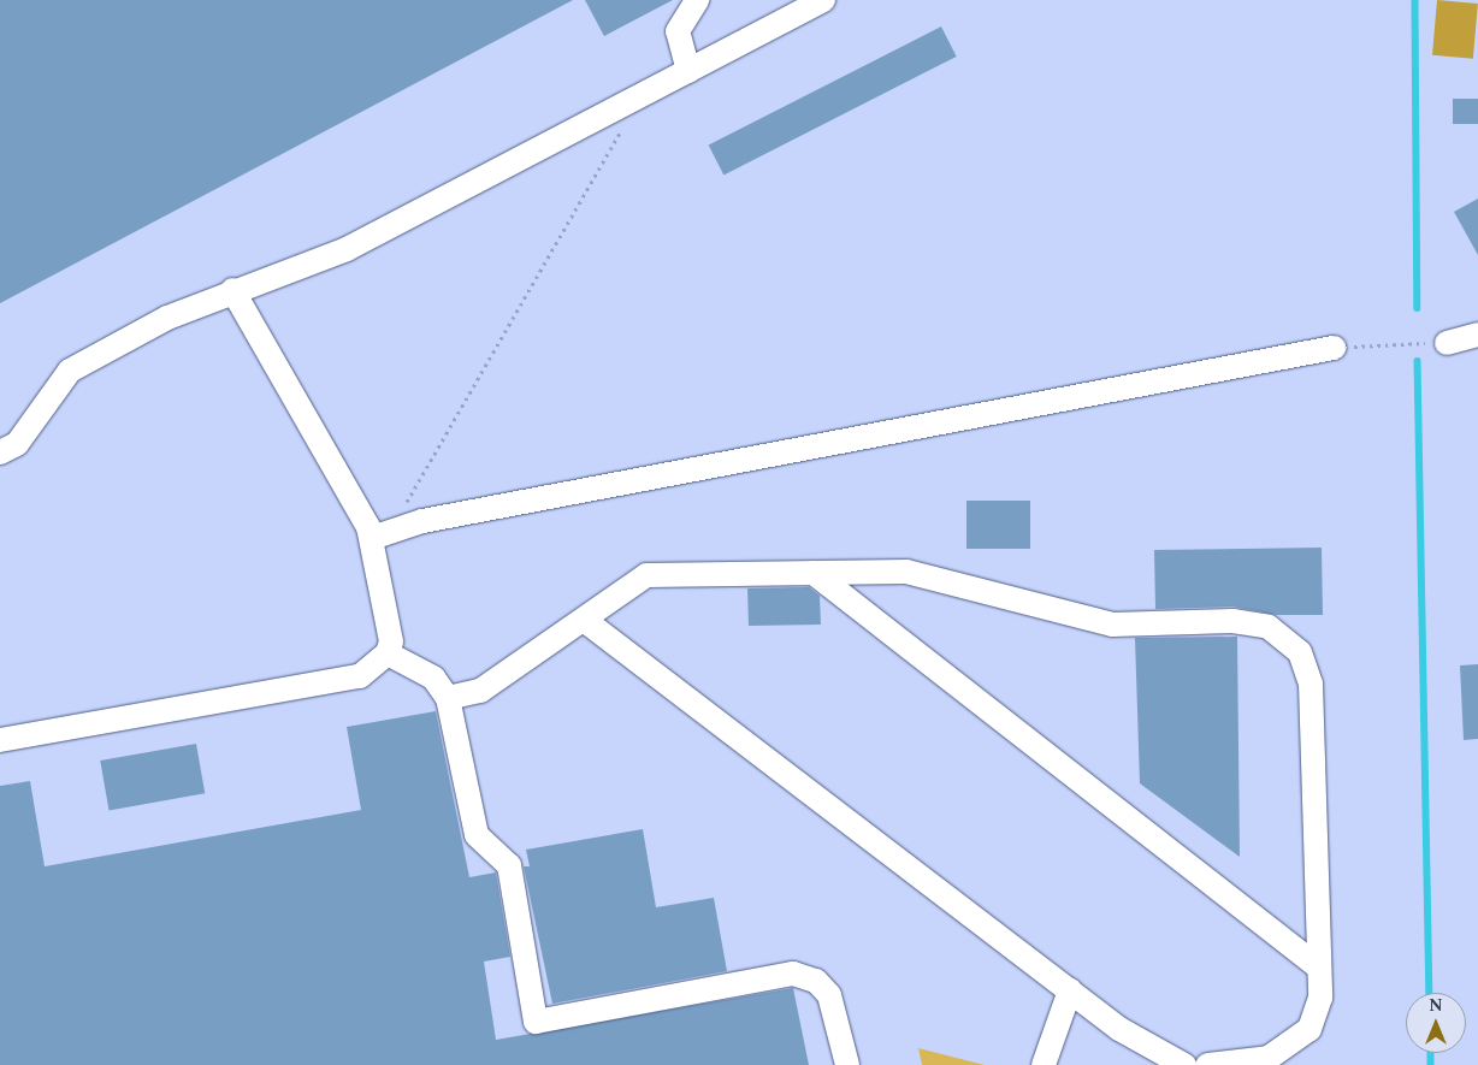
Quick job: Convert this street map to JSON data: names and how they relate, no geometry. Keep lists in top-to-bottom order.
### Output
{
  "north": "top"
}
